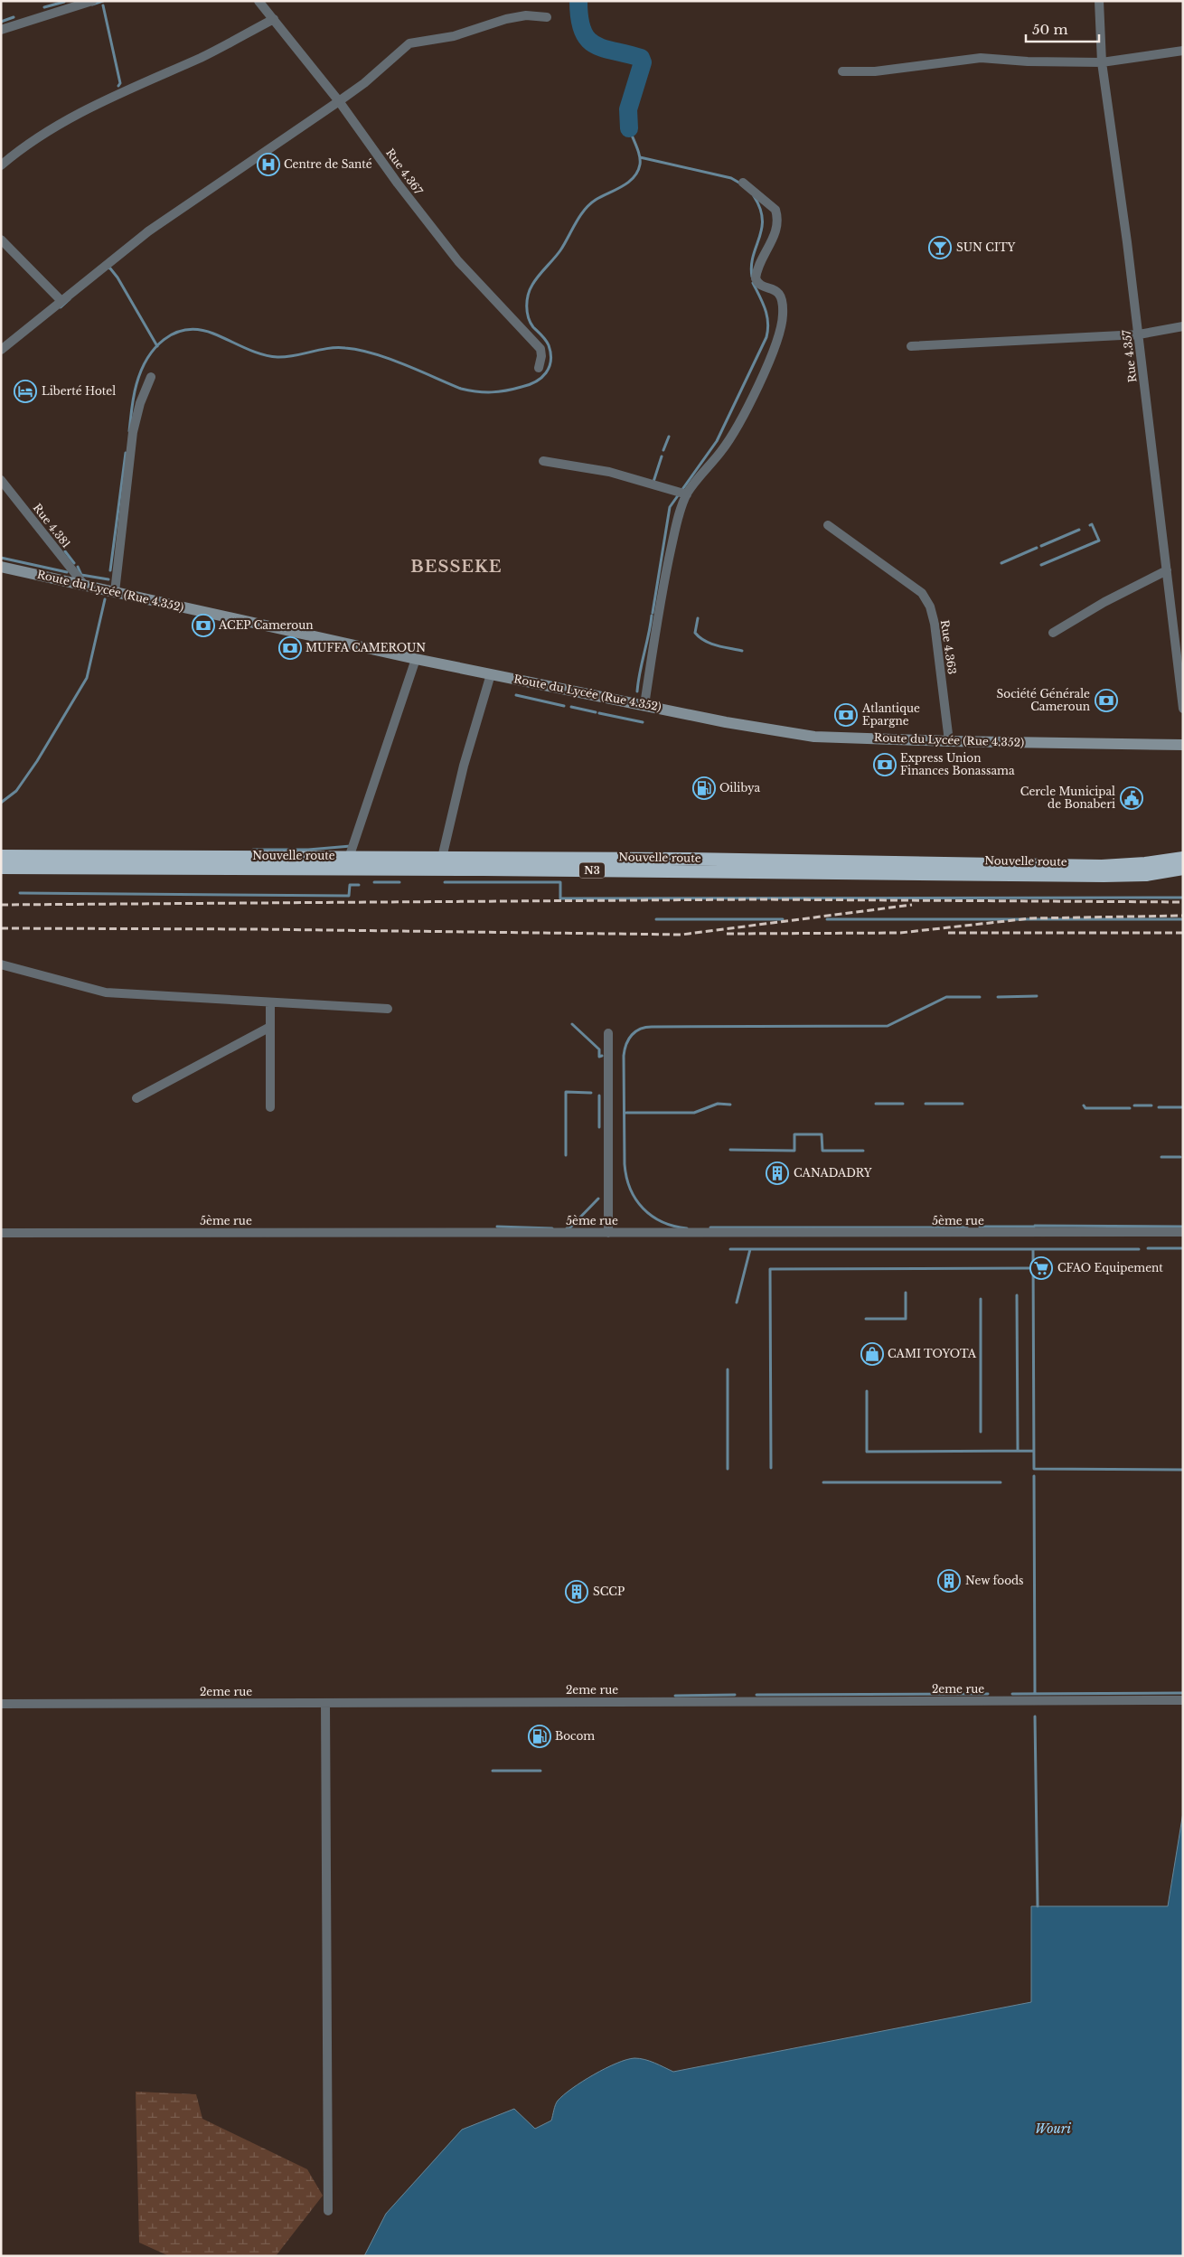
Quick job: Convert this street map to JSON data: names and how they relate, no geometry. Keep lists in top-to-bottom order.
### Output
{
  "streets": {
    "highway": ["Nouvelle route", "N3"],
    "main road": ["Route du Lycée (Rue 4.352)"],
    "street": [
      "Rue 4.367",
      "Rue 4.357",
      "Rue 4.381",
      "Rue 4.363",
      "5ème rue",
      "2eme rue"
    ]
  },
  "crossings": [
    ["Rue 4.381", "Route du Lycée (Rue 4.352)"],
    ["Route du Lycée (Rue 4.352)", "Rue 4.363"]
  ],
  "districts": ["BESSEKE"],
  "water": ["Wouri"],
  "places": {
    "hospital": ["Centre de Santé"],
    "bar": ["SUN CITY"],
    "hotel": ["Liberté Hotel"],
    "bank": [
      "ACEP Cameroun",
      "MUFFA CAMEROUN",
      "Société Générale Cameroun",
      "Atlantique Epargne",
      "Express Union Finances Bonassama"
    ],
    "fuel station": ["Oilibya", "Bocom"],
    "public building": ["Cercle Municipal de Bonaberi"],
    "building": ["CANADADRY", "New foods", "SCCP"],
    "supermarket": ["CFAO Equipement"],
    "shop": ["CAMI TOYOTA"]
  },
  "scale_bar": "50 m"
}
